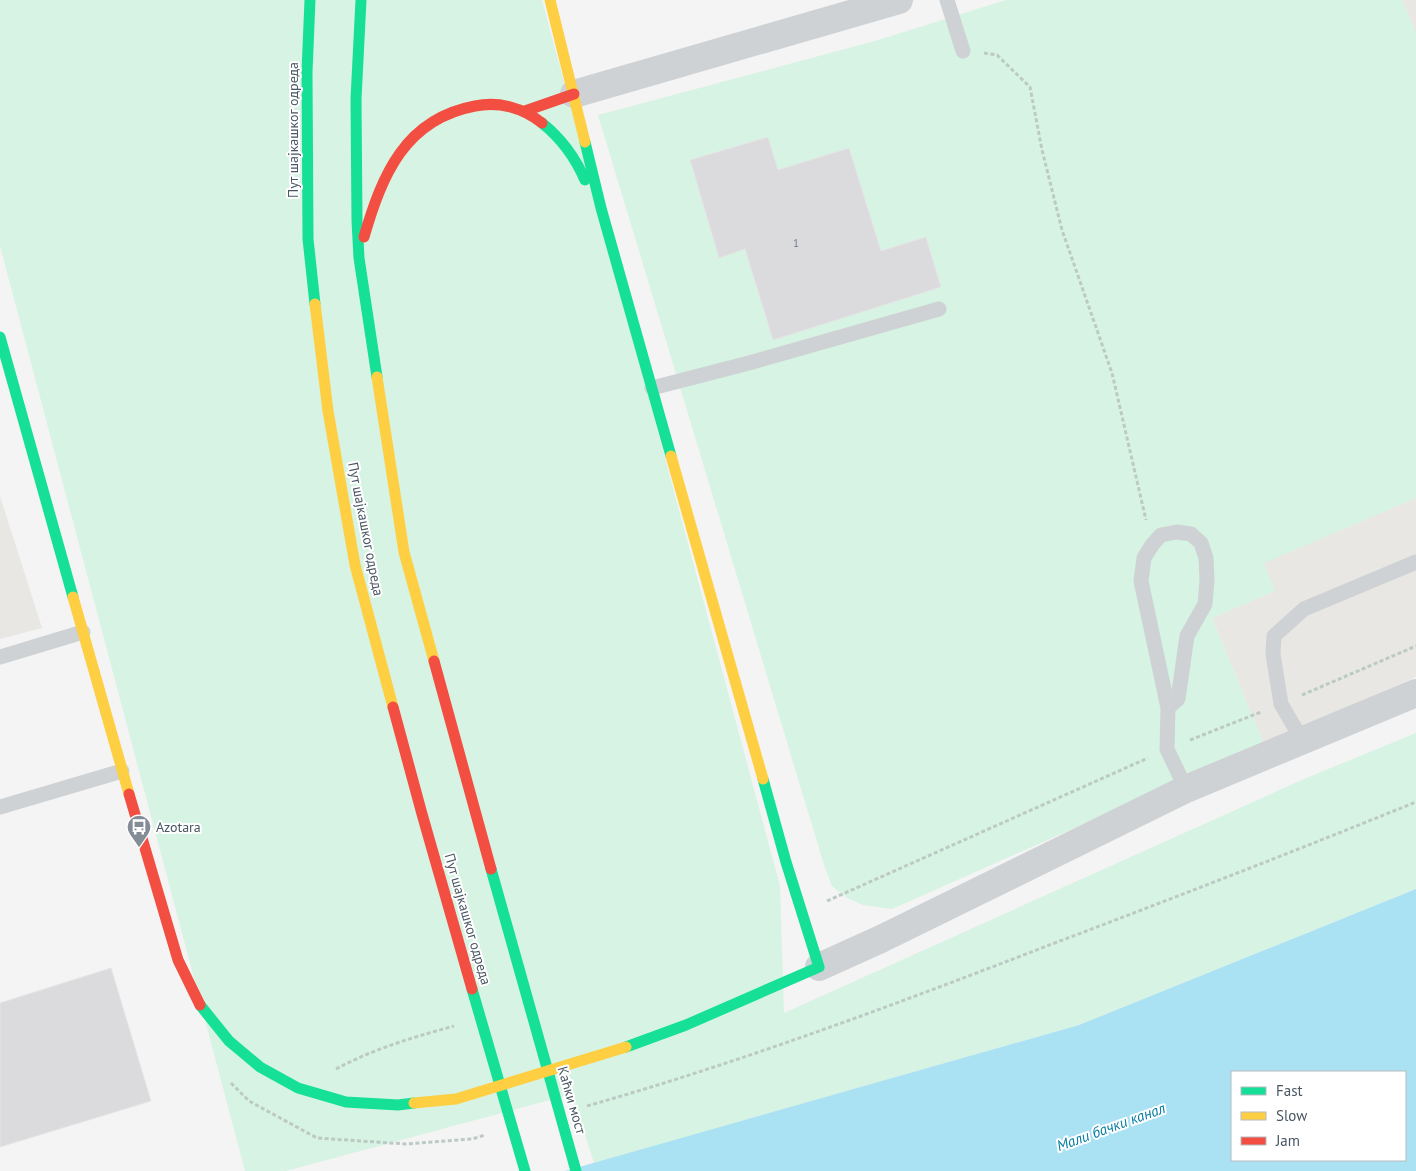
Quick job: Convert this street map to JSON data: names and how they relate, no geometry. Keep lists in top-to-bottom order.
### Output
{
  "streets": {
    "main road": ["Пут шајкашког одреда", "Каћки мост"]
  },
  "water": ["Мали бачки канал"],
  "places": {
    "bus stop": ["Azotara"]
  },
  "house_numbers": ["1"],
  "legend": ["Fast", "Slow", "Jam"]
}
